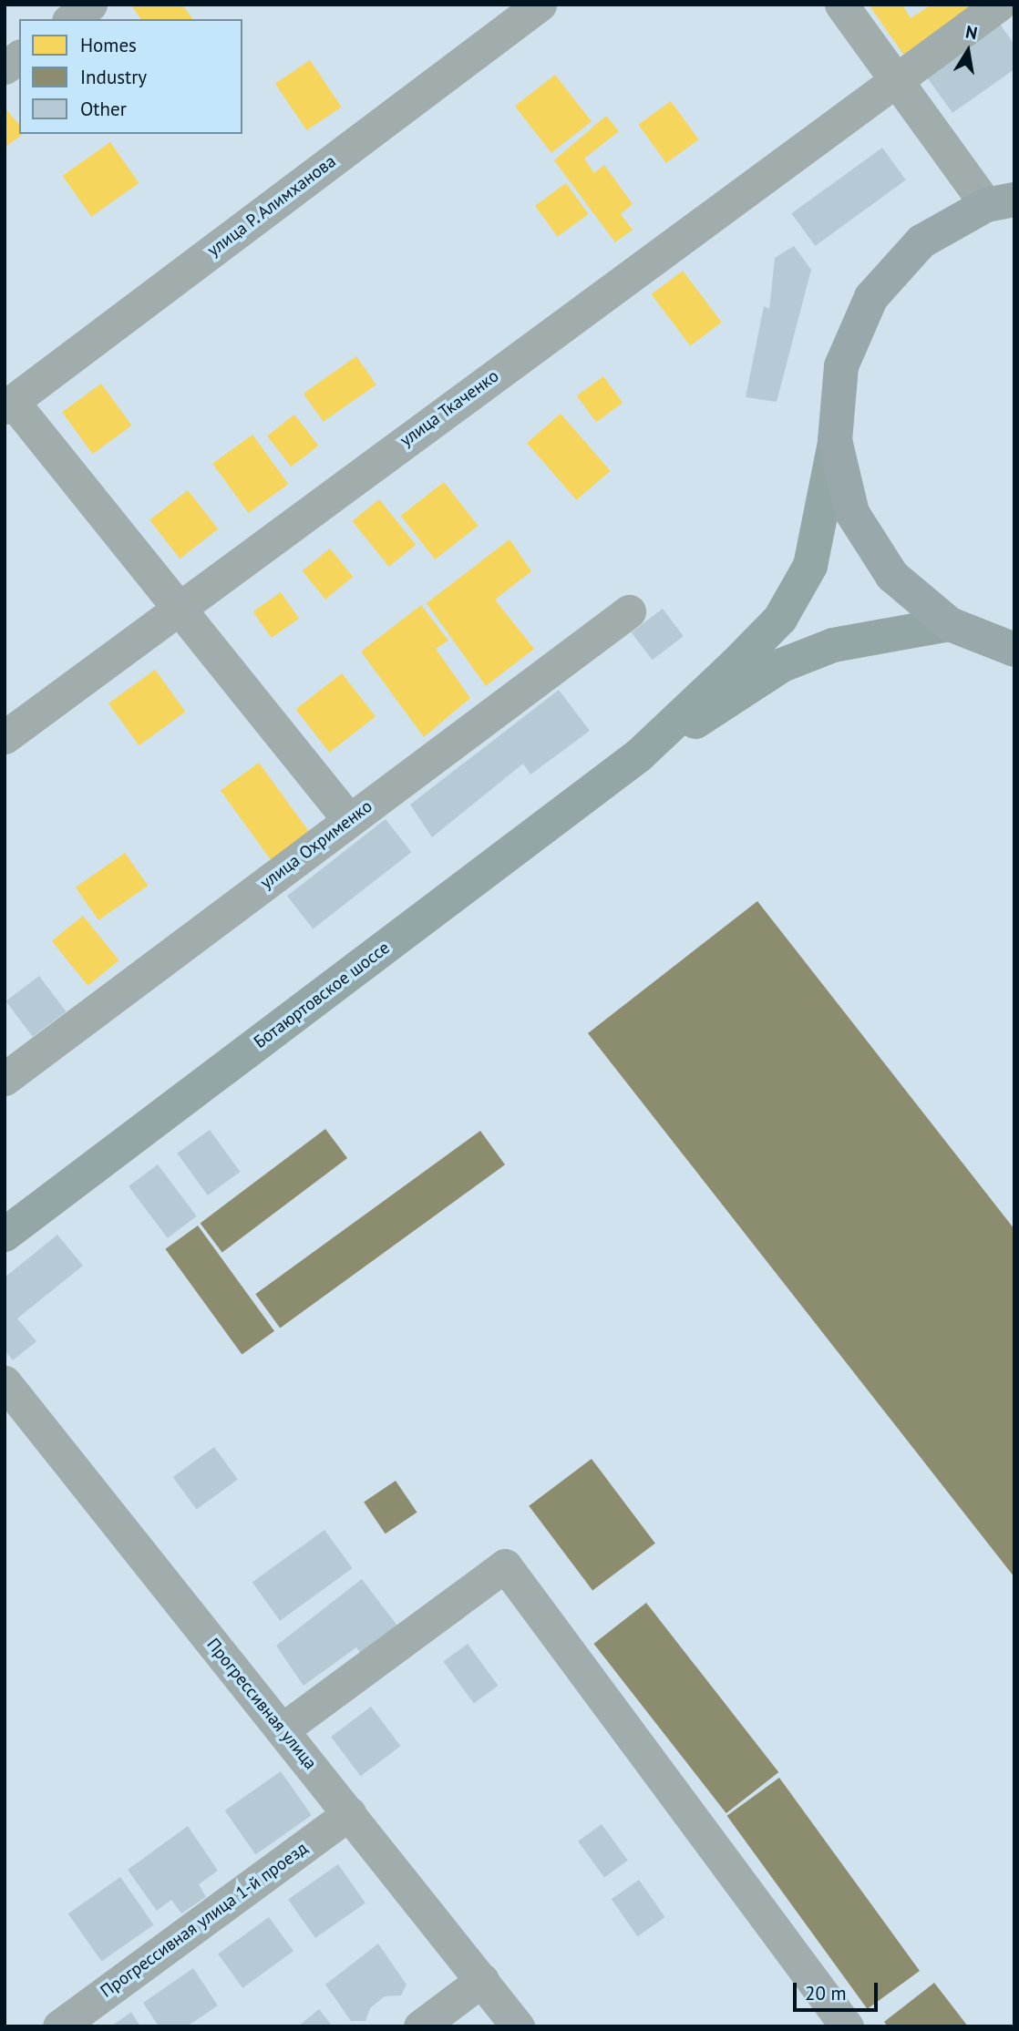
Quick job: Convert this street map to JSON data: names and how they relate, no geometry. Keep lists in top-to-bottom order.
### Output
{
  "streets": {
    "main road": ["Ботаюртовское шоссе"],
    "street": [
      "улица Р. Алимханова",
      "улица Ткаченко",
      "улица Охрименко",
      "Прогрессивная улица",
      "Прогрессивная улица 1-й проезд"
    ]
  },
  "crossings": [
    ["Прогрессивная улица", "Прогрессивная улица 1-й проезд"]
  ],
  "legend": ["Homes", "Industry", "Other"],
  "scale_bar": "20 m",
  "north": "top"
}
